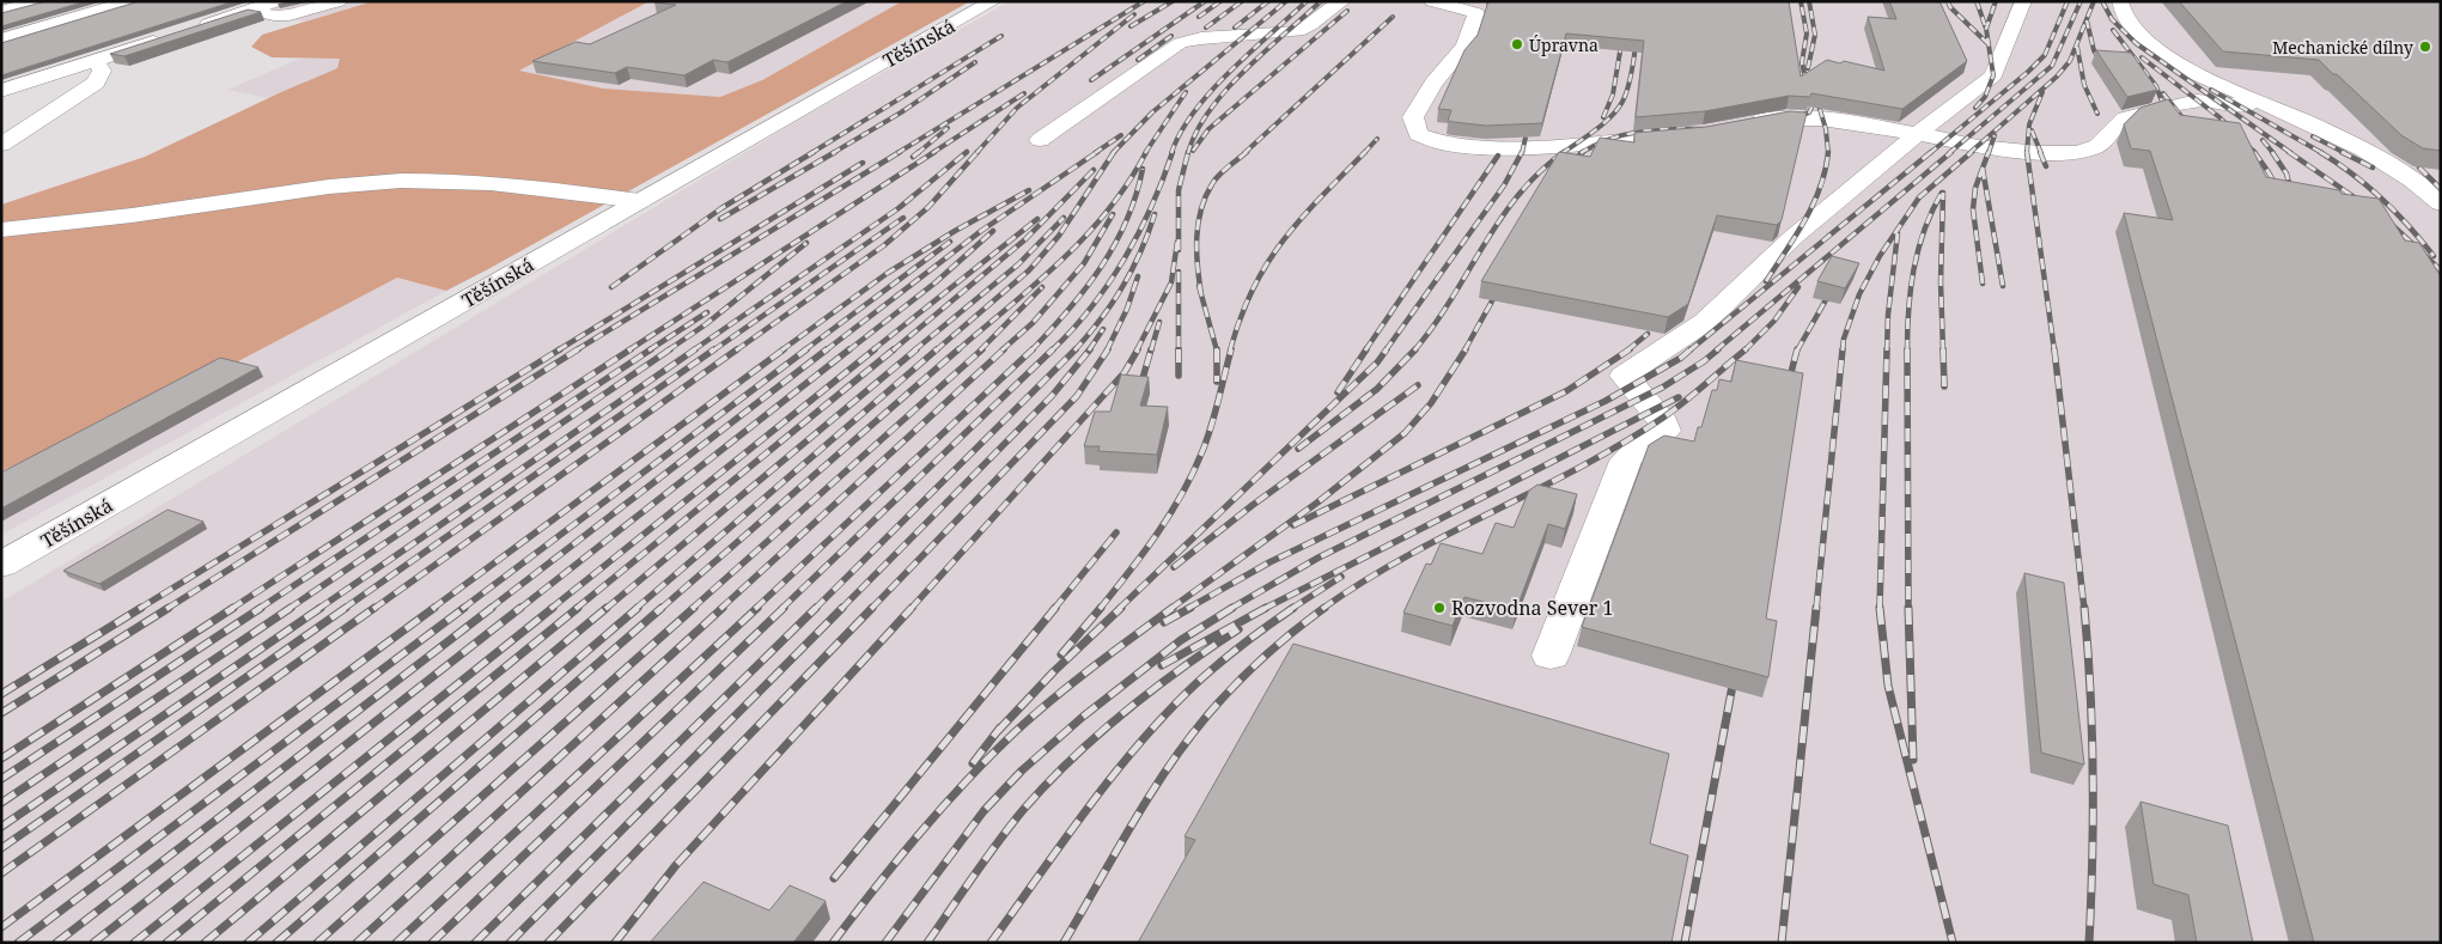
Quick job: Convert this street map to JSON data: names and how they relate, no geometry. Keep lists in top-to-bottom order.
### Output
{
  "streets": {
    "main road": ["Těšínská"]
  },
  "places": ["Úpravna", "Mechanické dílny", "Rozvodna Sever 1"]
}
